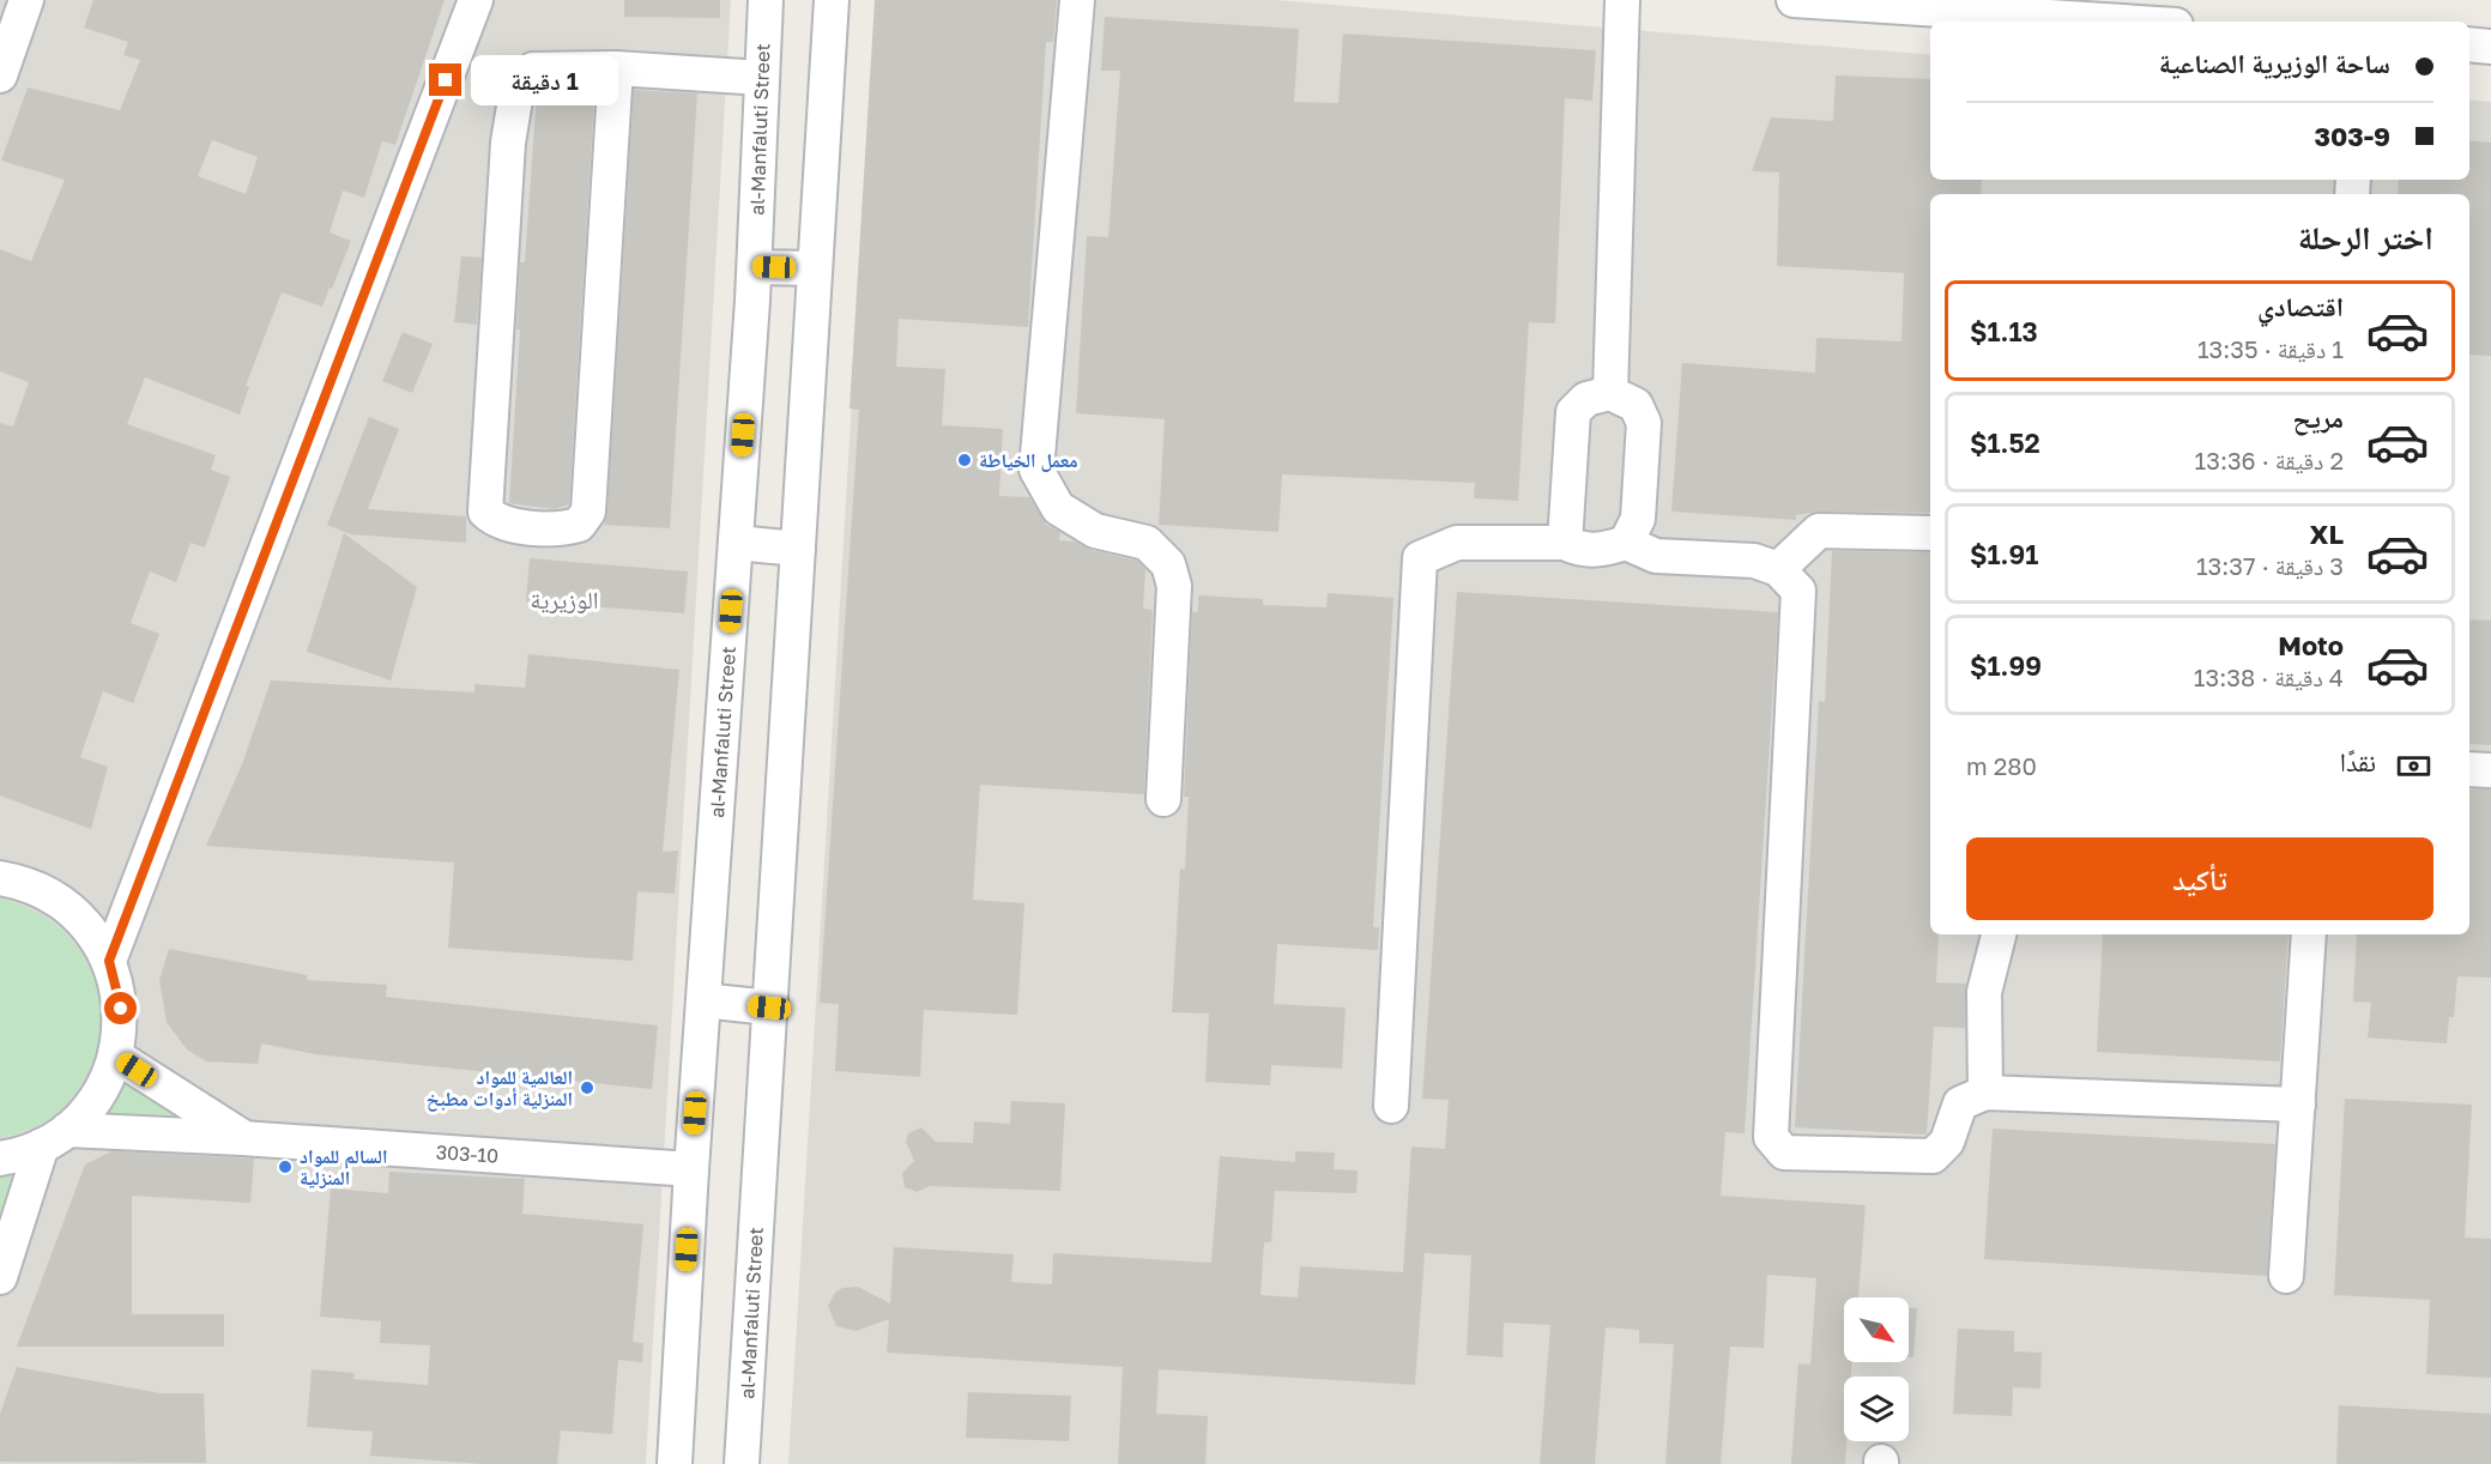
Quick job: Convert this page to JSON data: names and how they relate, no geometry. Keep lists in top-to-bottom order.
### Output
{
  "streets": {
    "street": ["al-Manfaluti Street", "303-10"]
  },
  "crossings": [
    ["al-Manfaluti Street", "303-10"]
  ],
  "districts": ["الوزيرية"],
  "places": ["معمل الخياطة", "العالمية للمواد المنزلية أدوات مطبخ", "السالم للمواد المنزلية"],
  "north": "bottom right",
  "page": {
    "banner": ["ساحة الوزيرية الصناعية", "303-9"],
    "bubble": "1 دقيقة",
    "heading": "اختر الرحلة",
    "list": [
      {
        "name": "اقتصادي",
        "note": "1 دقيقة · 13:35",
        "value": "$1.13"
      },
      {
        "name": "مريح",
        "note": "2 دقيقة · 13:36",
        "value": "$1.52"
      },
      {
        "name": "XL",
        "note": "3 دقيقة · 13:37",
        "value": "$1.91"
      },
      {
        "name": "Moto",
        "note": "4 دقيقة · 13:38",
        "value": "$1.99"
      }
    ],
    "pay": ["نقدًا", "280 m"],
    "buttons": "تأكيد"
  }
}
